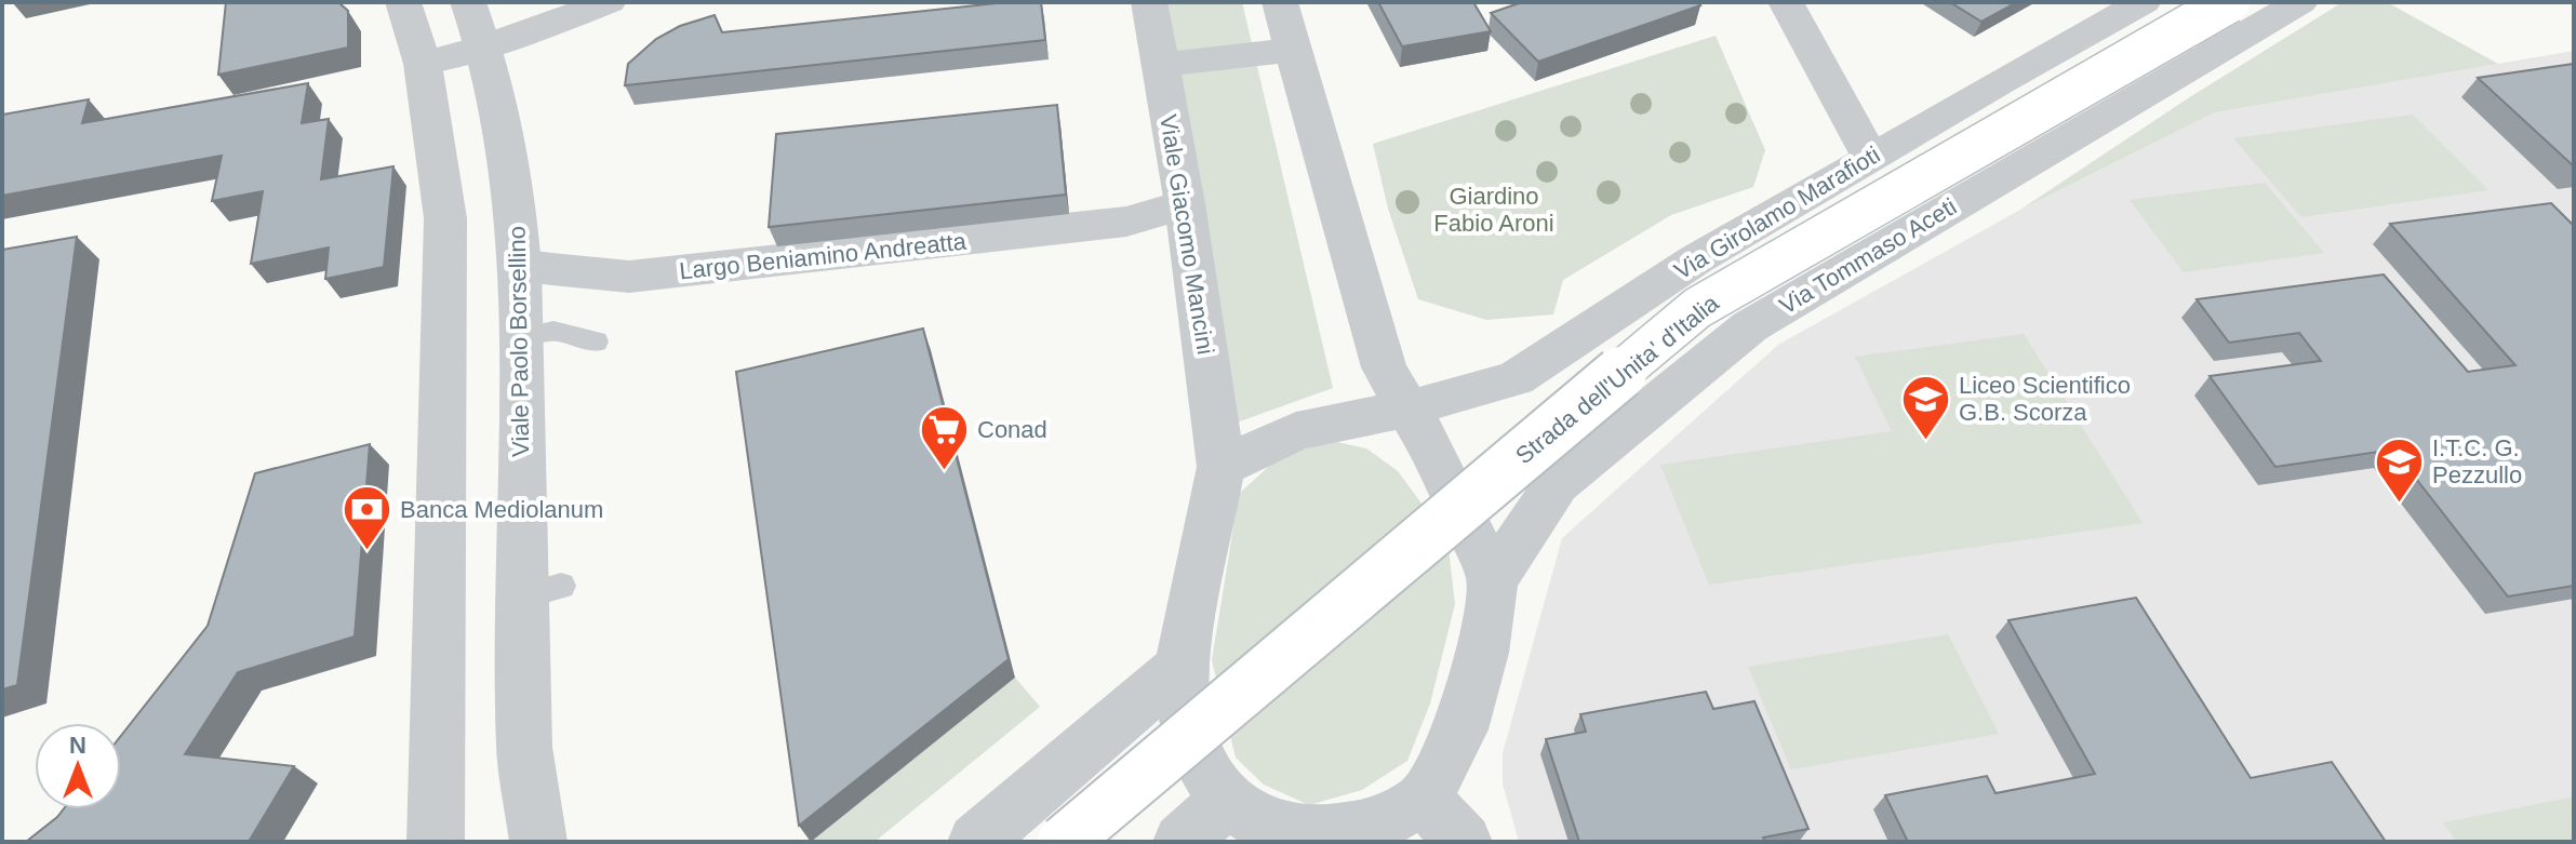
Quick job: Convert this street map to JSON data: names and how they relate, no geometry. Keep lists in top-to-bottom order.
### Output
{
  "streets": {
    "main road": ["Strada dell'Unita' d'Italia"],
    "street": [
      "Via Girolamo Marafioti",
      "Viale Giacomo Mancini",
      "Largo Beniamino Andreatta",
      "Via Tommaso Aceti",
      "Viale Paolo Borsellino"
    ]
  },
  "crossings": [
    ["Viale Giacomo Mancini", "Largo Beniamino Andreatta"],
    ["Largo Beniamino Andreatta", "Viale Paolo Borsellino"]
  ],
  "parks": ["Giardino Fabio Aroni"],
  "places": {
    "school or university": ["Liceo Scientifico G.B. Scorza", "I.T.C. G. Pezzullo"],
    "supermarket": ["Conad"],
    "bank": ["Banca Mediolanum"]
  },
  "north": "top"
}
